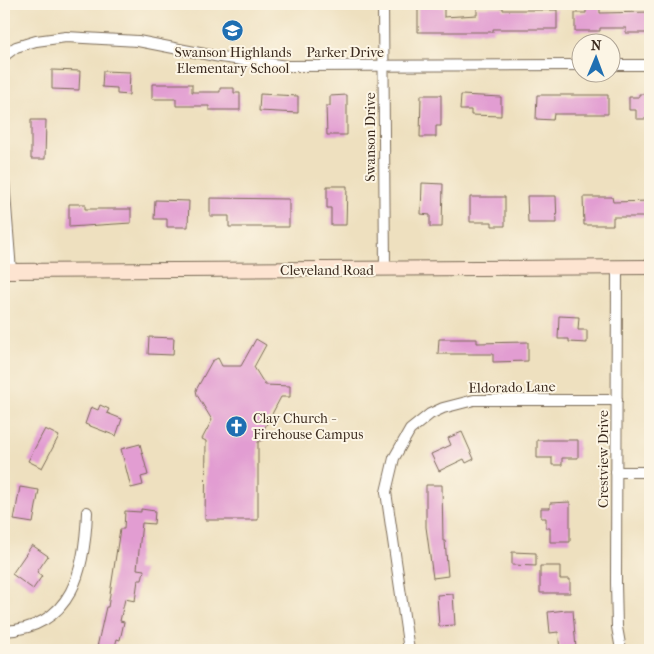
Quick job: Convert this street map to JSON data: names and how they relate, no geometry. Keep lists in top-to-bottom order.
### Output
{
  "streets": {
    "main road": ["Cleveland Road"],
    "street": [
      "Parker Drive",
      "Swanson Drive",
      "Eldorado Lane",
      "Crestview Drive"
    ]
  },
  "crossings": [
    ["Parker Drive", "Swanson Drive"],
    ["Swanson Drive", "Cleveland Road"],
    ["Cleveland Road", "Crestview Drive"],
    ["Eldorado Lane", "Crestview Drive"]
  ],
  "places": {
    "school or university": ["Swanson Highlands Elementary School"],
    "church": ["Clay Church - Firehouse Campus"]
  },
  "north": "top"
}
